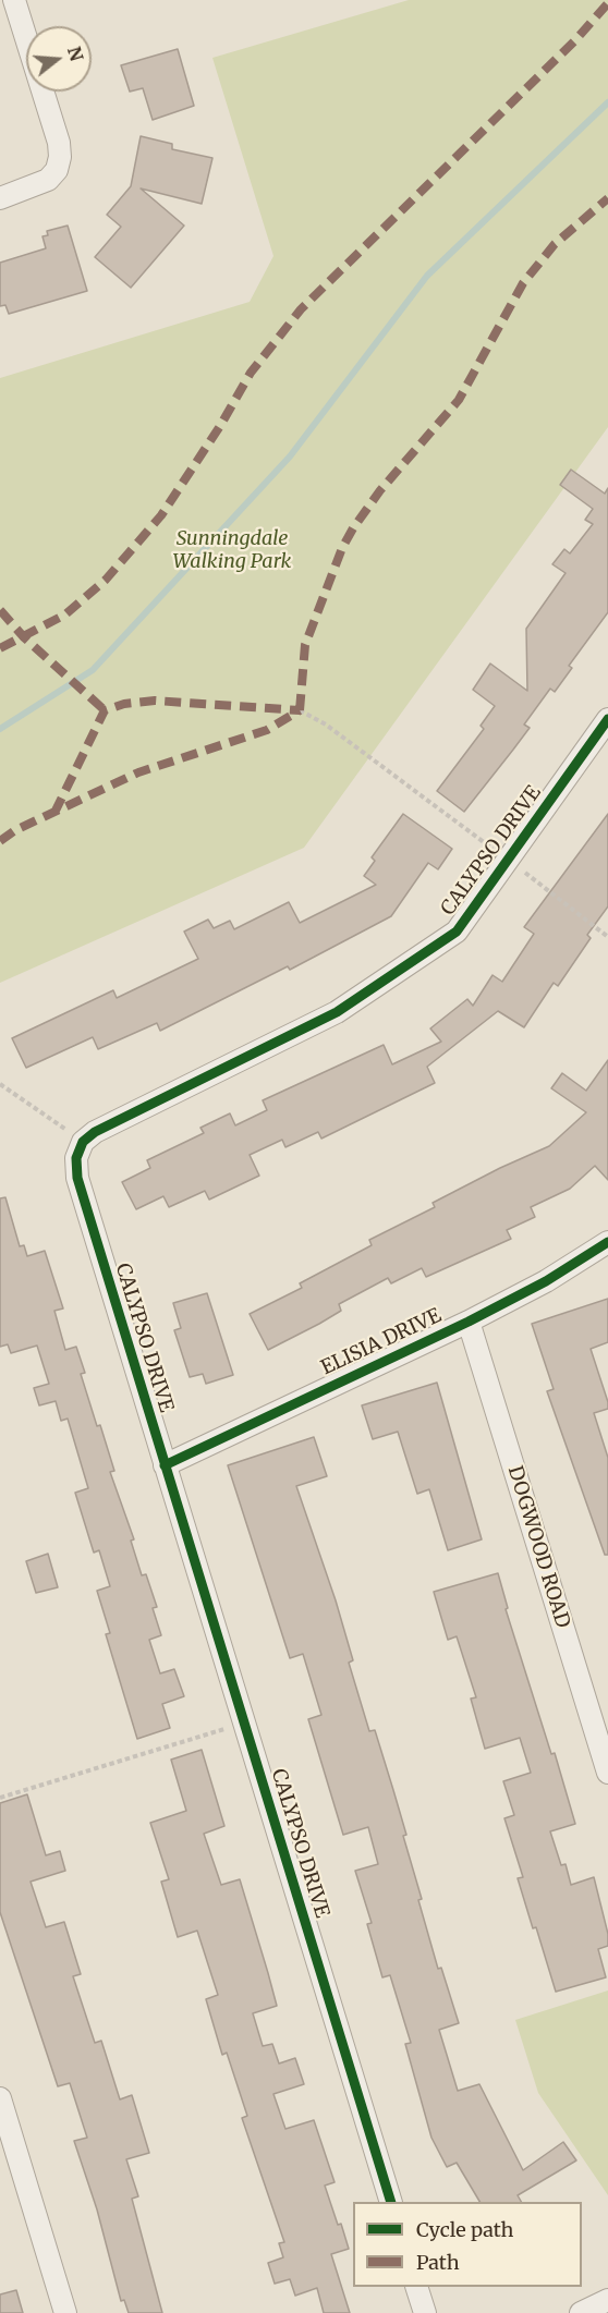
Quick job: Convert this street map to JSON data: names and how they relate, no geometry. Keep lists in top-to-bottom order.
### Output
{
  "streets": {
    "street": ["CALYPSO DRIVE", "ELISIA DRIVE", "DOGWOOD ROAD"]
  },
  "crossings": [
    ["CALYPSO DRIVE", "ELISIA DRIVE"],
    ["ELISIA DRIVE", "DOGWOOD ROAD"]
  ],
  "parks": ["Sunningdale Walking Park"],
  "legend": ["Cycle path", "Path"],
  "north": "right"
}
